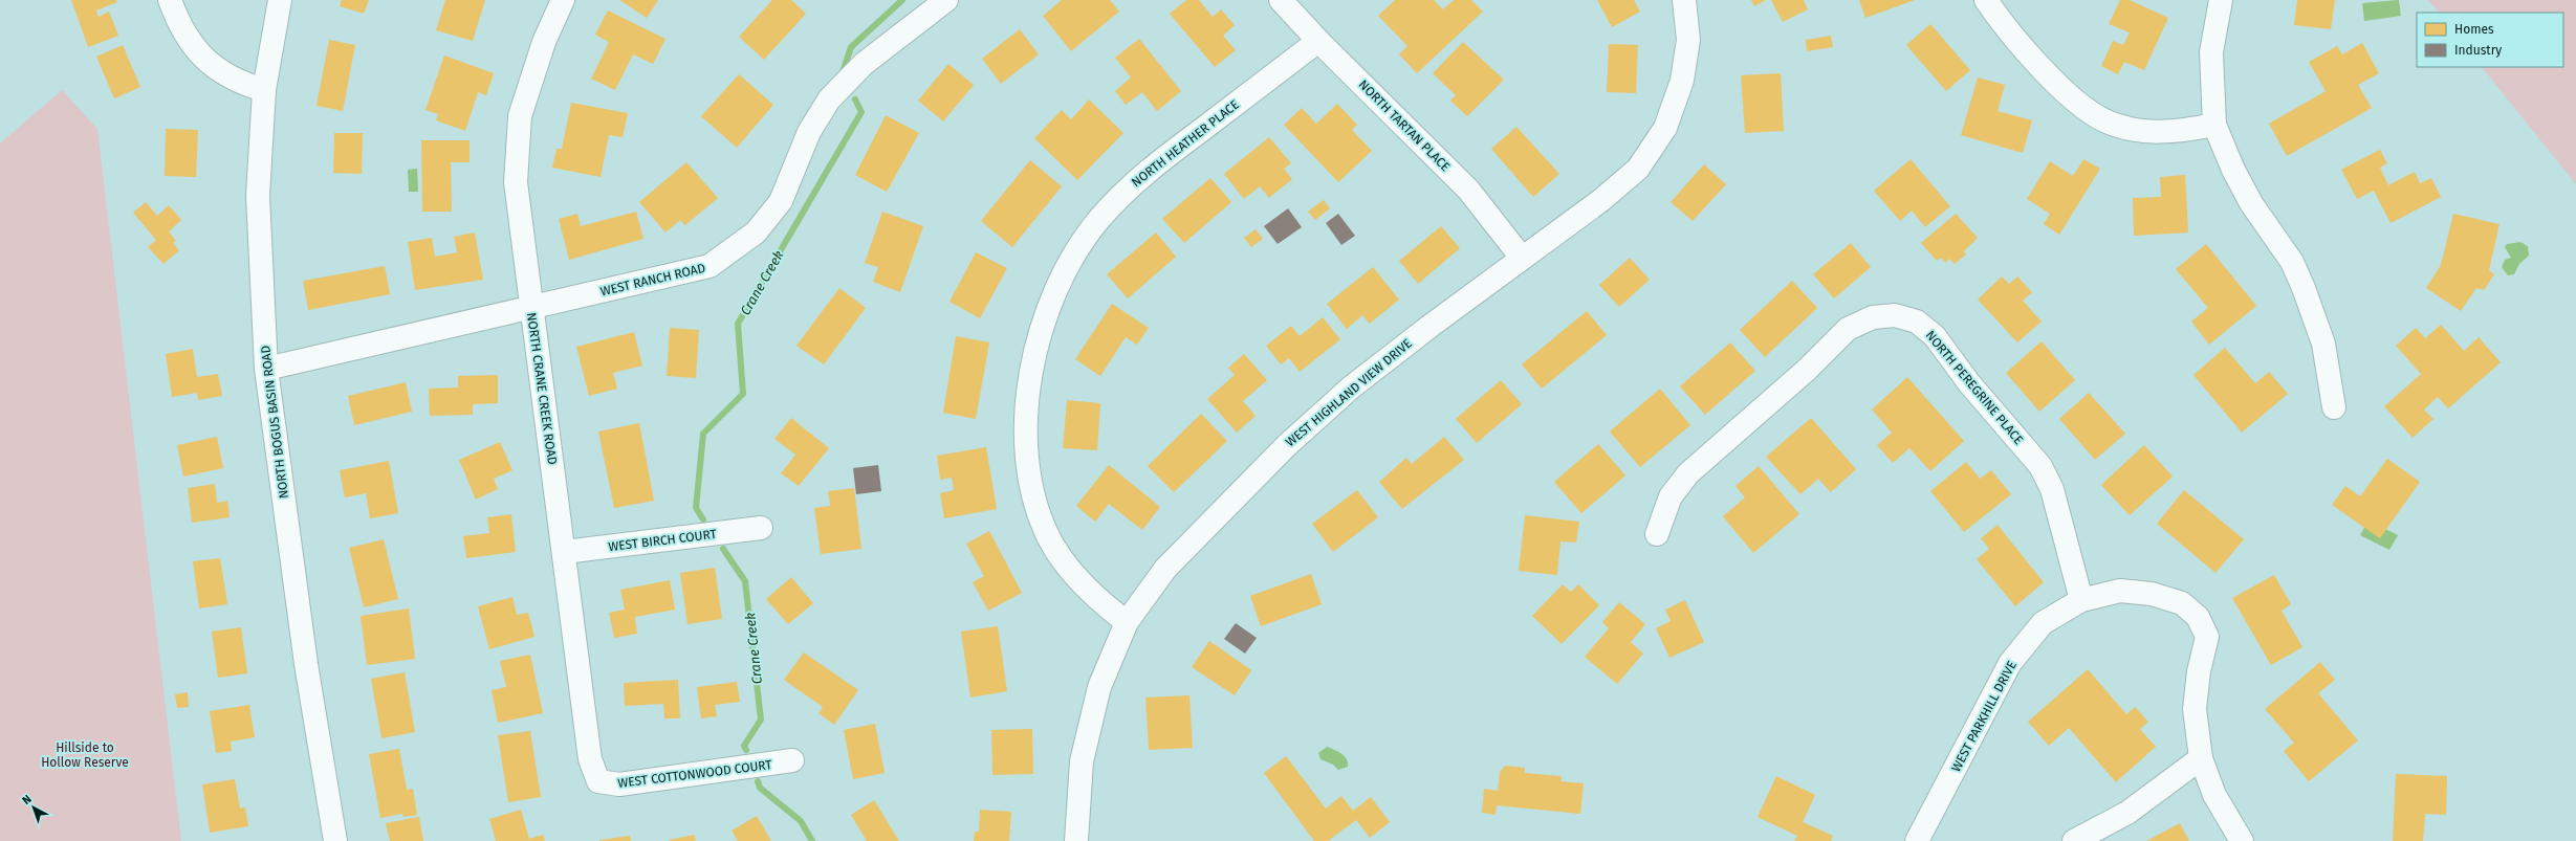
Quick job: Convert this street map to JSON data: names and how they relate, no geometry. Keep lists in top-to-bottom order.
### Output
{
  "streets": {
    "street": [
      "NORTH TARTAN PLACE",
      "NORTH HEATHER PLACE",
      "WEST RANCH ROAD",
      "NORTH PEREGRINE PLACE",
      "NORTH CRANE CREEK ROAD",
      "WEST HIGHLAND VIEW DRIVE",
      "NORTH BOGUS BASIN ROAD",
      "WEST BIRCH COURT",
      "WEST PARKHILL DRIVE",
      "WEST COTTONWOOD COURT"
    ]
  },
  "crossings": [
    ["NORTH TARTAN PLACE", "NORTH HEATHER PLACE"],
    ["NORTH TARTAN PLACE", "WEST HIGHLAND VIEW DRIVE"],
    ["NORTH HEATHER PLACE", "WEST HIGHLAND VIEW DRIVE"],
    ["WEST RANCH ROAD", "NORTH CRANE CREEK ROAD"],
    ["WEST RANCH ROAD", "NORTH BOGUS BASIN ROAD"],
    ["NORTH PEREGRINE PLACE", "WEST PARKHILL DRIVE"],
    ["NORTH CRANE CREEK ROAD", "WEST BIRCH COURT"],
    ["NORTH CRANE CREEK ROAD", "WEST COTTONWOOD COURT"]
  ],
  "water": ["Crane Creek"],
  "parks": ["Hillside to Hollow Reserve"],
  "legend": ["Homes", "Industry"],
  "north": "top left"
}
